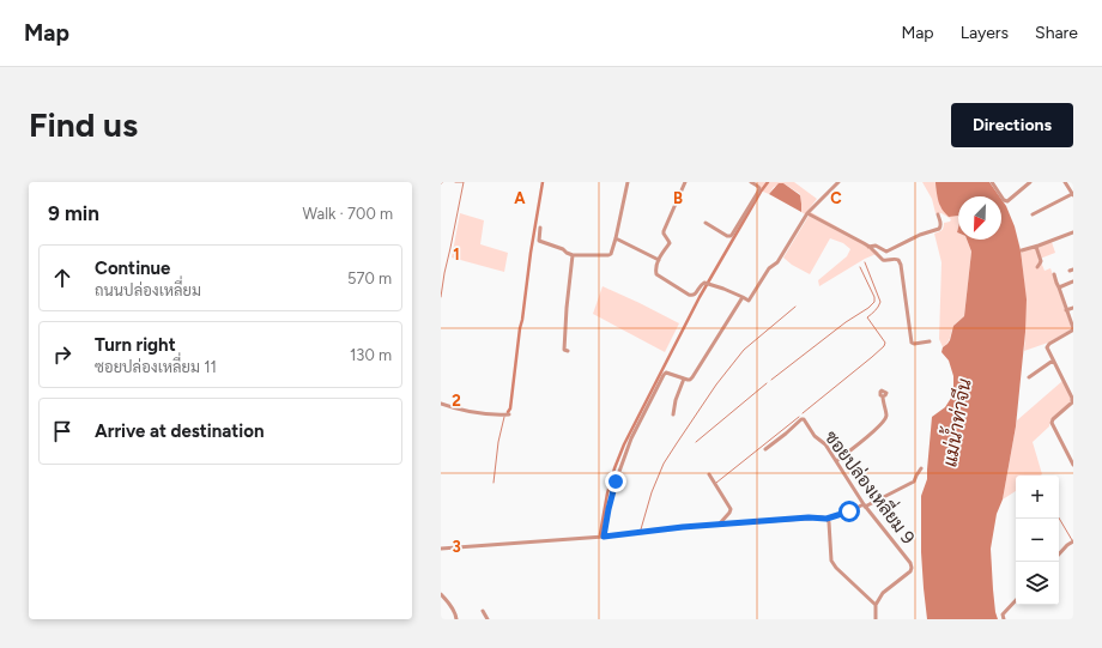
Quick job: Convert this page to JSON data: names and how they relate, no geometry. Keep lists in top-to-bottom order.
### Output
{
  "streets": {
    "street": ["ซอยปล่องเหลี่ยม 9"]
  },
  "water": ["แม่น้ำท่าจีน"],
  "north": "bottom left",
  "page": {
    "header": "Map",
    "nav": ["Map", "Layers", "Share"],
    "buttons": "Directions",
    "title": "Find us",
    "heading": ["9 min", "Walk · 700 m"],
    "list": [
      ["Continue", "ถนนปล่องเหลี่ยม", "570 m"],
      ["Turn right", "ซอยปล่องเหลี่ยม 11", "130 m"],
      "Arrive at destination"
    ],
    "map_buttons": ["+", "−"]
  },
  "grid": {
    "columns": ["A", "B", "C"],
    "rows": ["1", "2", "3"]
  }
}
